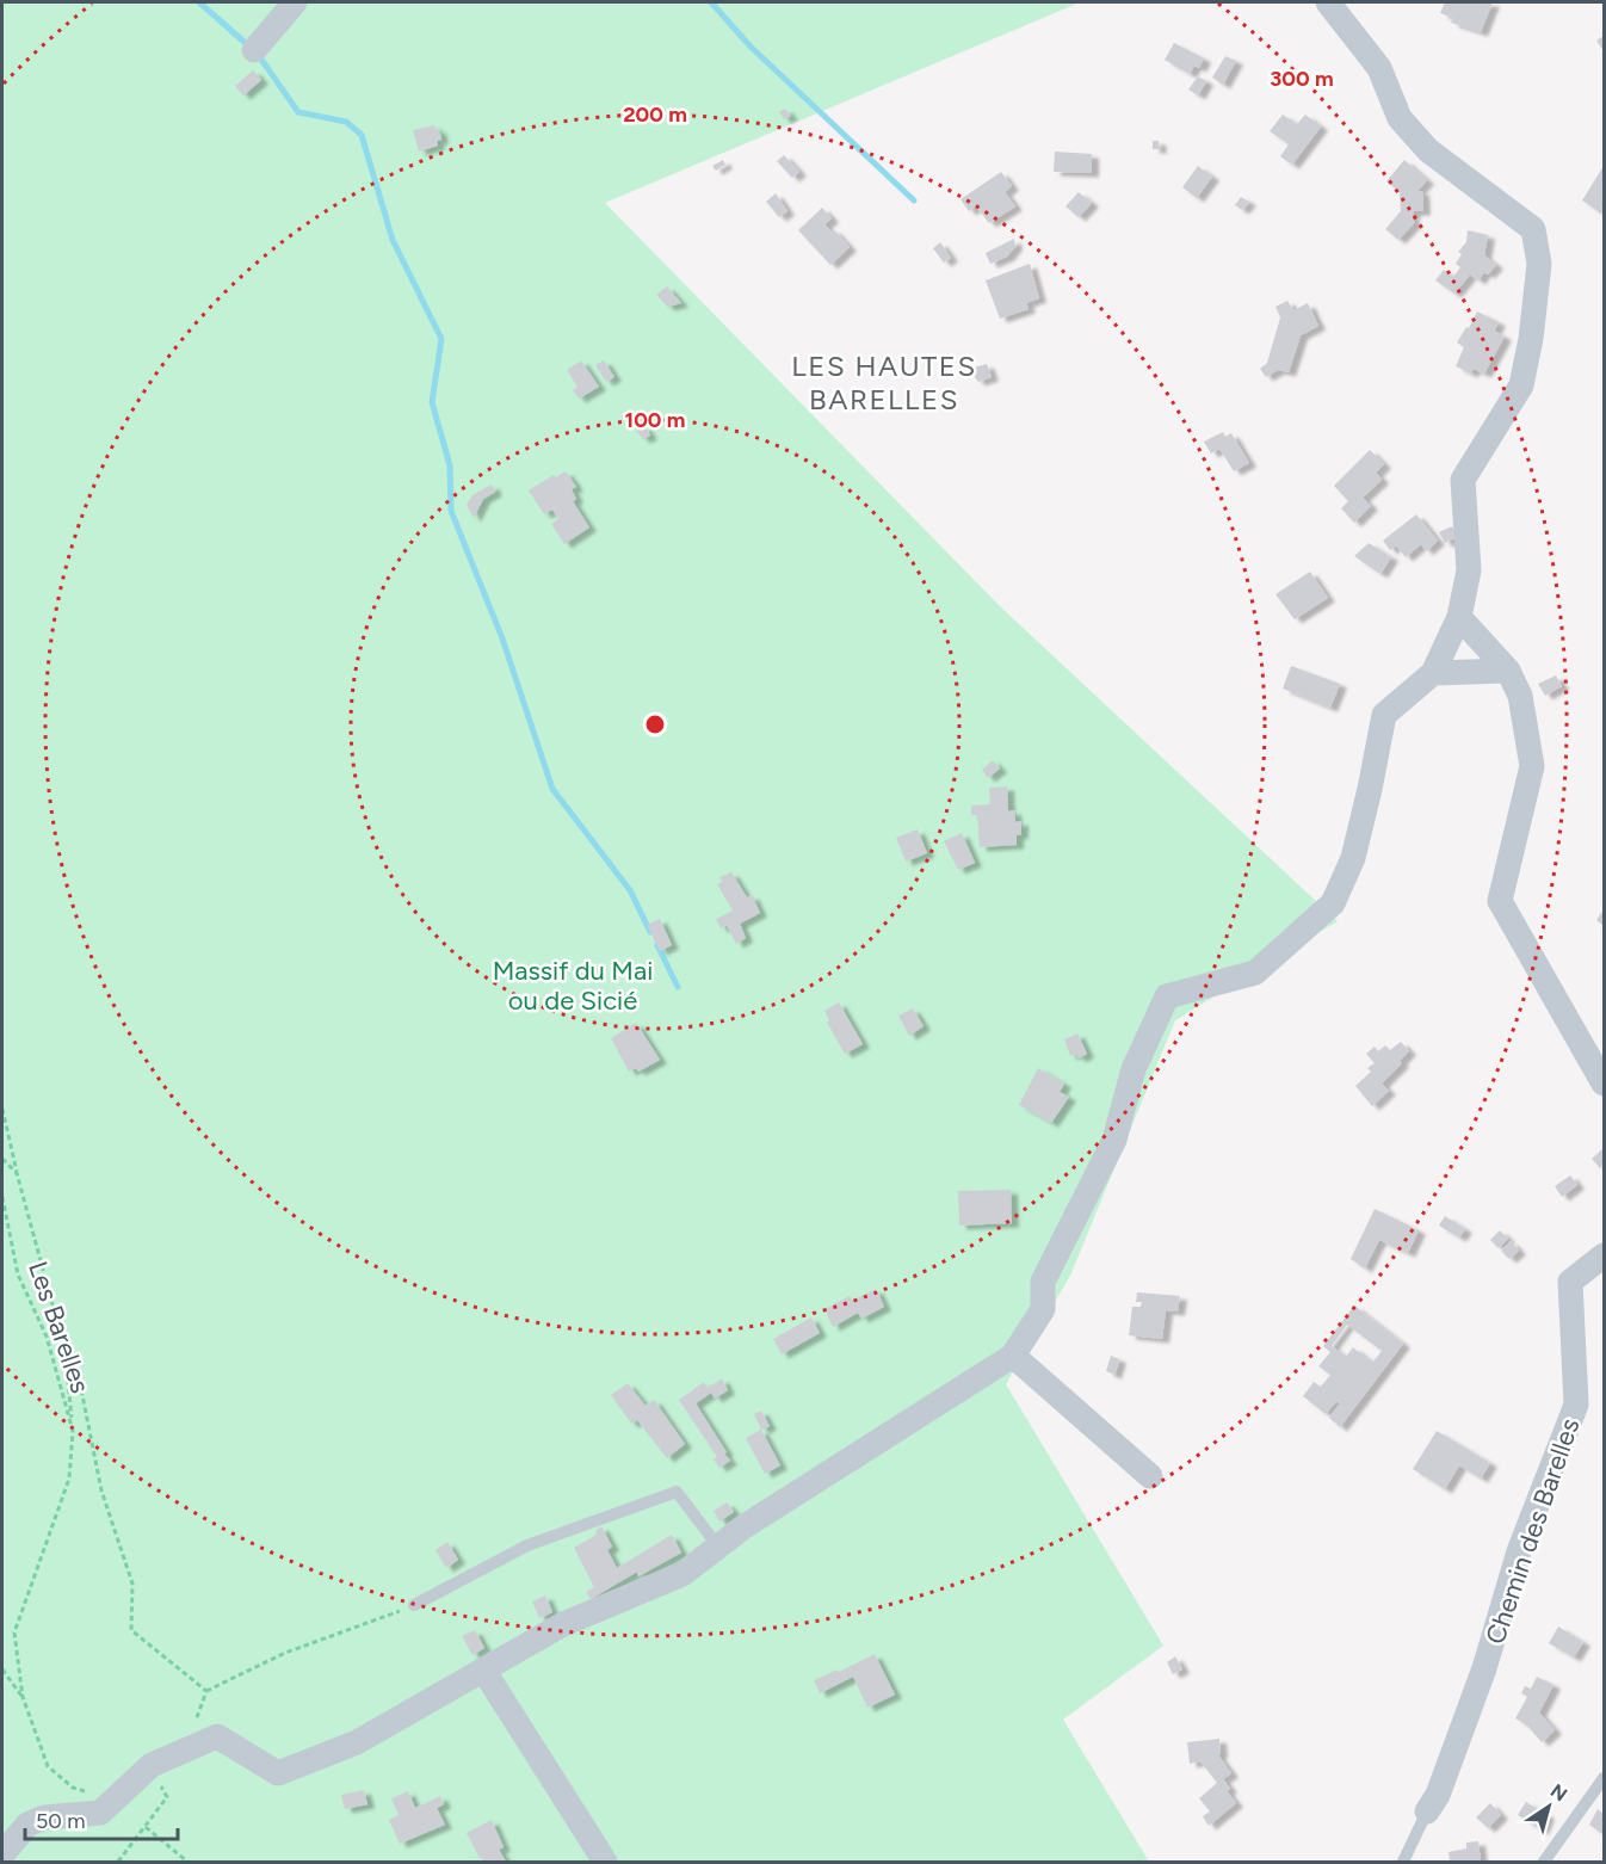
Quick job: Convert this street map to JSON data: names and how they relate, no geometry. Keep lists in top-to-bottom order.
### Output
{
  "streets": {
    "street": ["Chemin des Barelles"],
    "path": ["Les Barelles"]
  },
  "districts": ["LES HAUTES BARELLES"],
  "parks": ["Massif du Mai ou de Sicié"],
  "scale_bar": "50 m",
  "north": "top right",
  "rings": ["300 m", "200 m", "100 m"]
}
